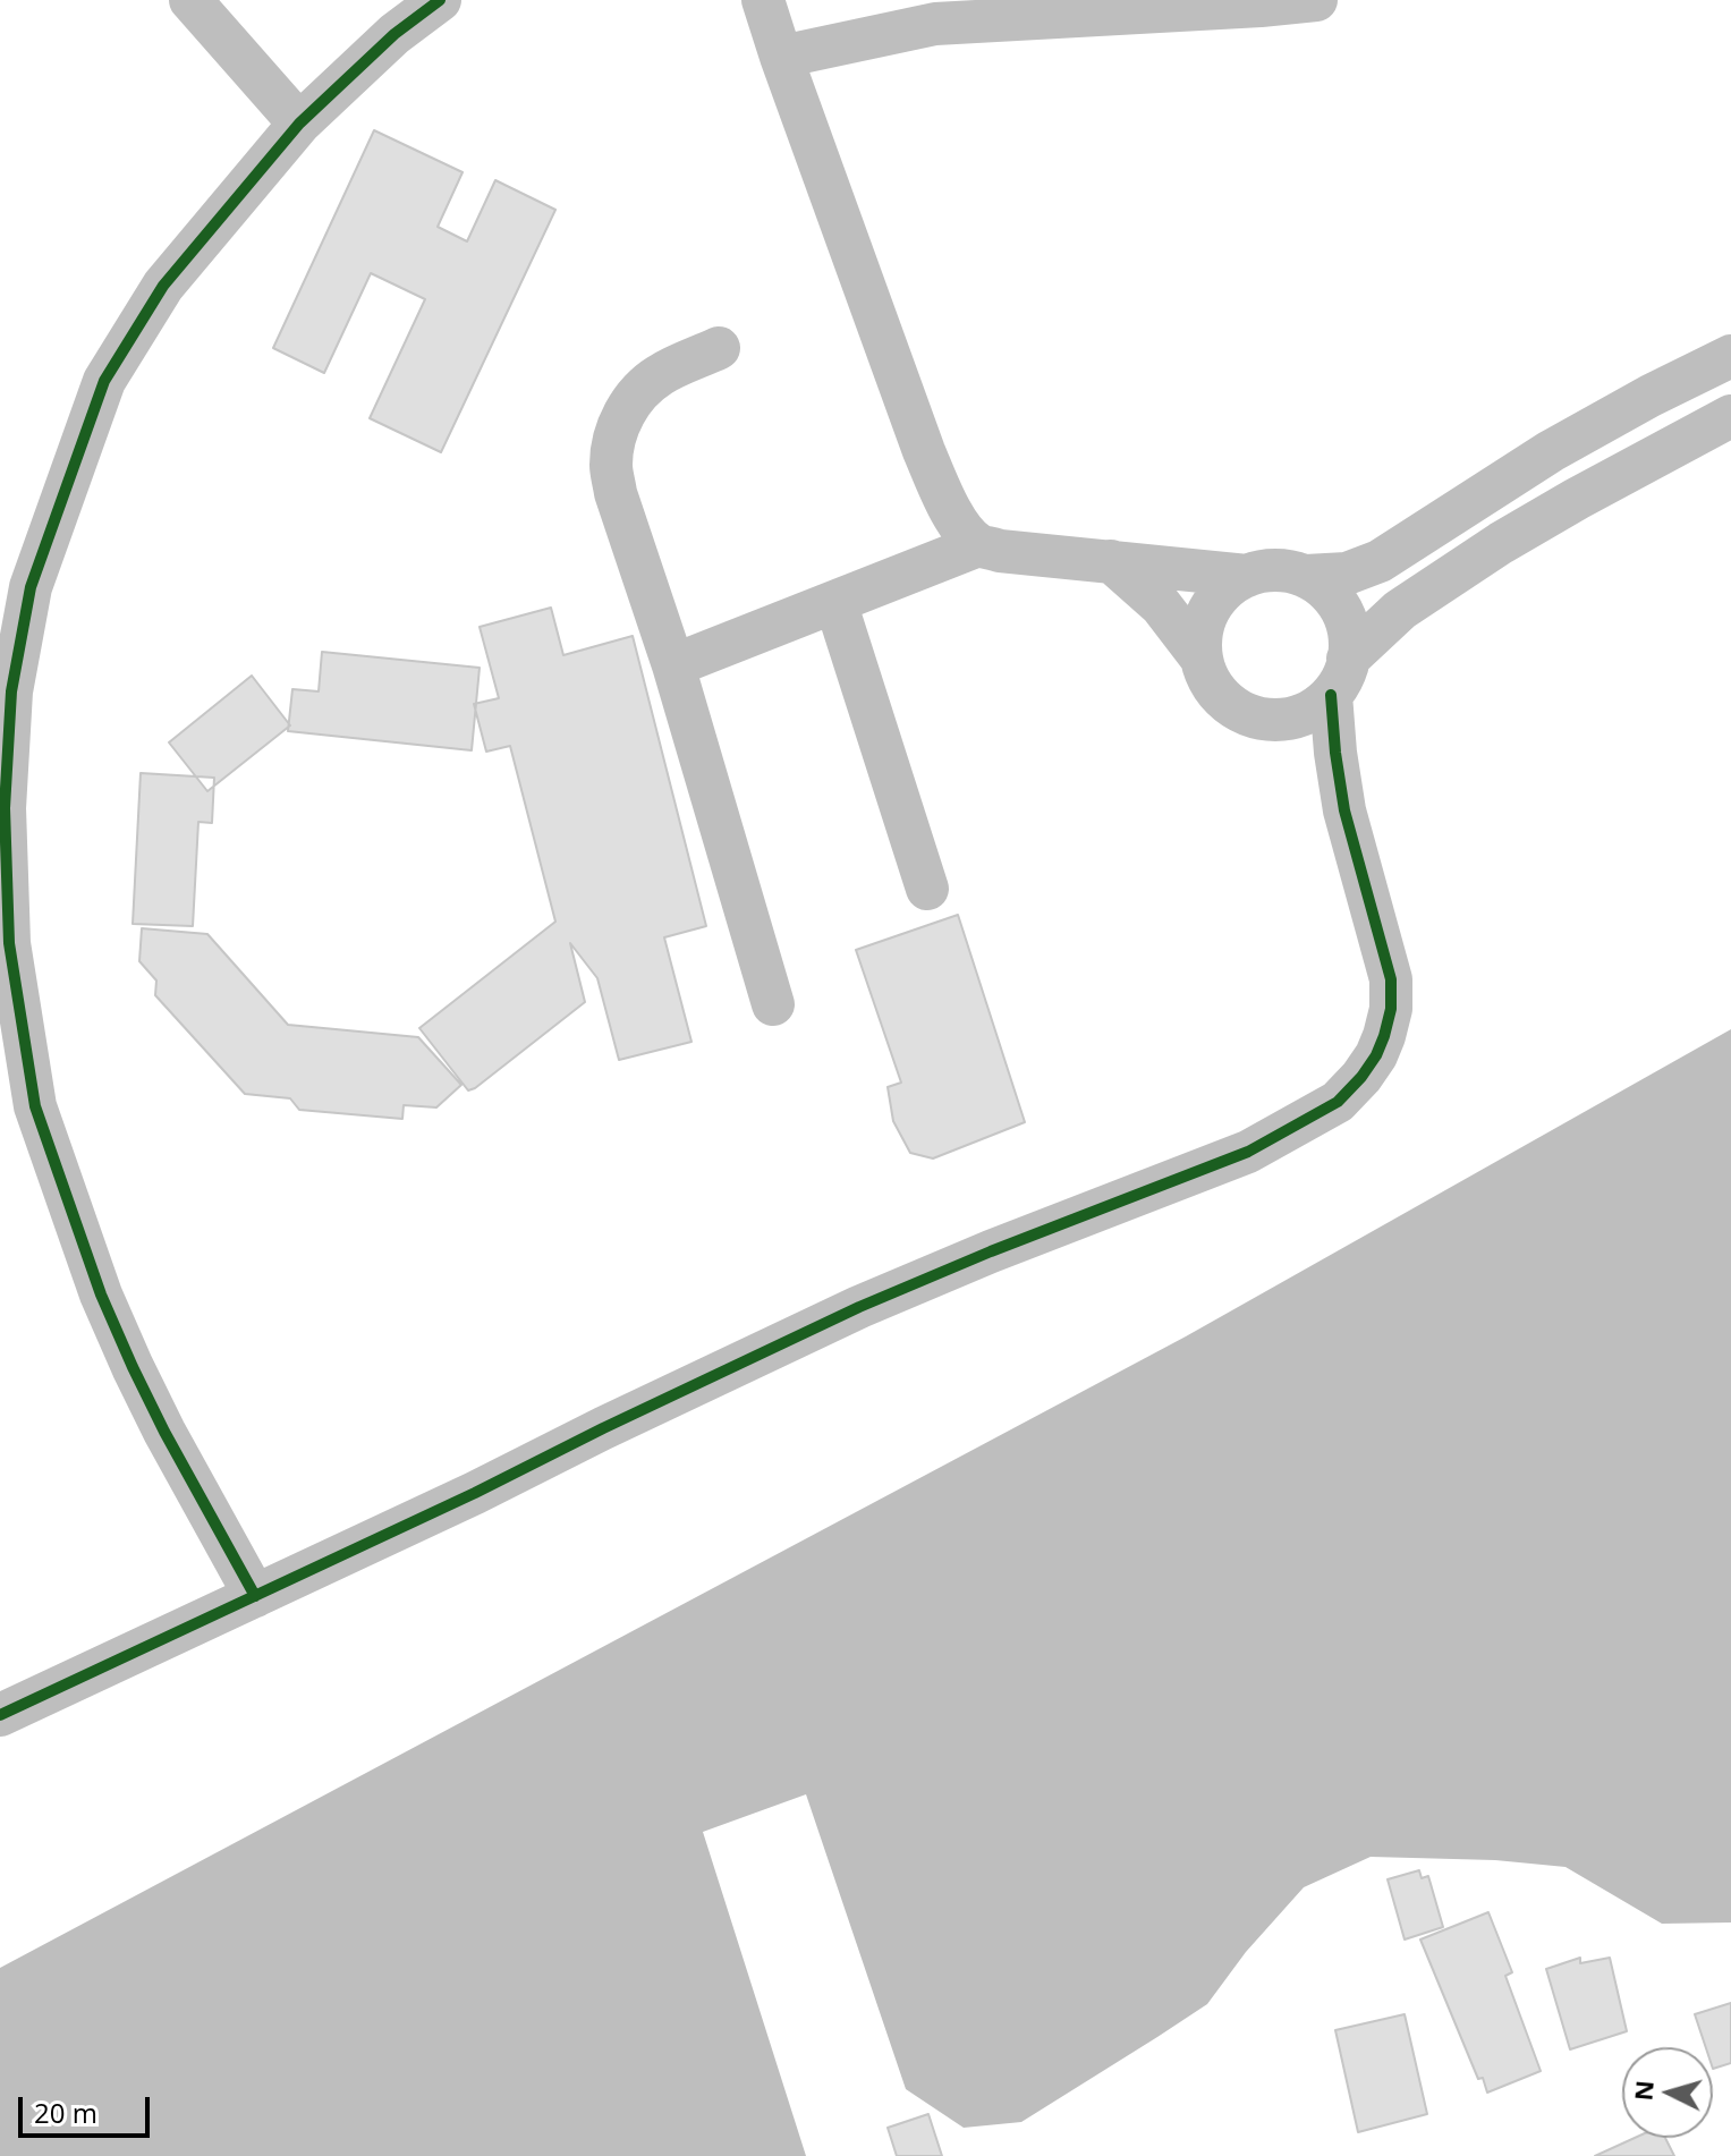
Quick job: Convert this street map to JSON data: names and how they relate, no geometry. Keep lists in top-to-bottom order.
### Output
{
  "scale_bar": "20 m",
  "north": "left"
}
